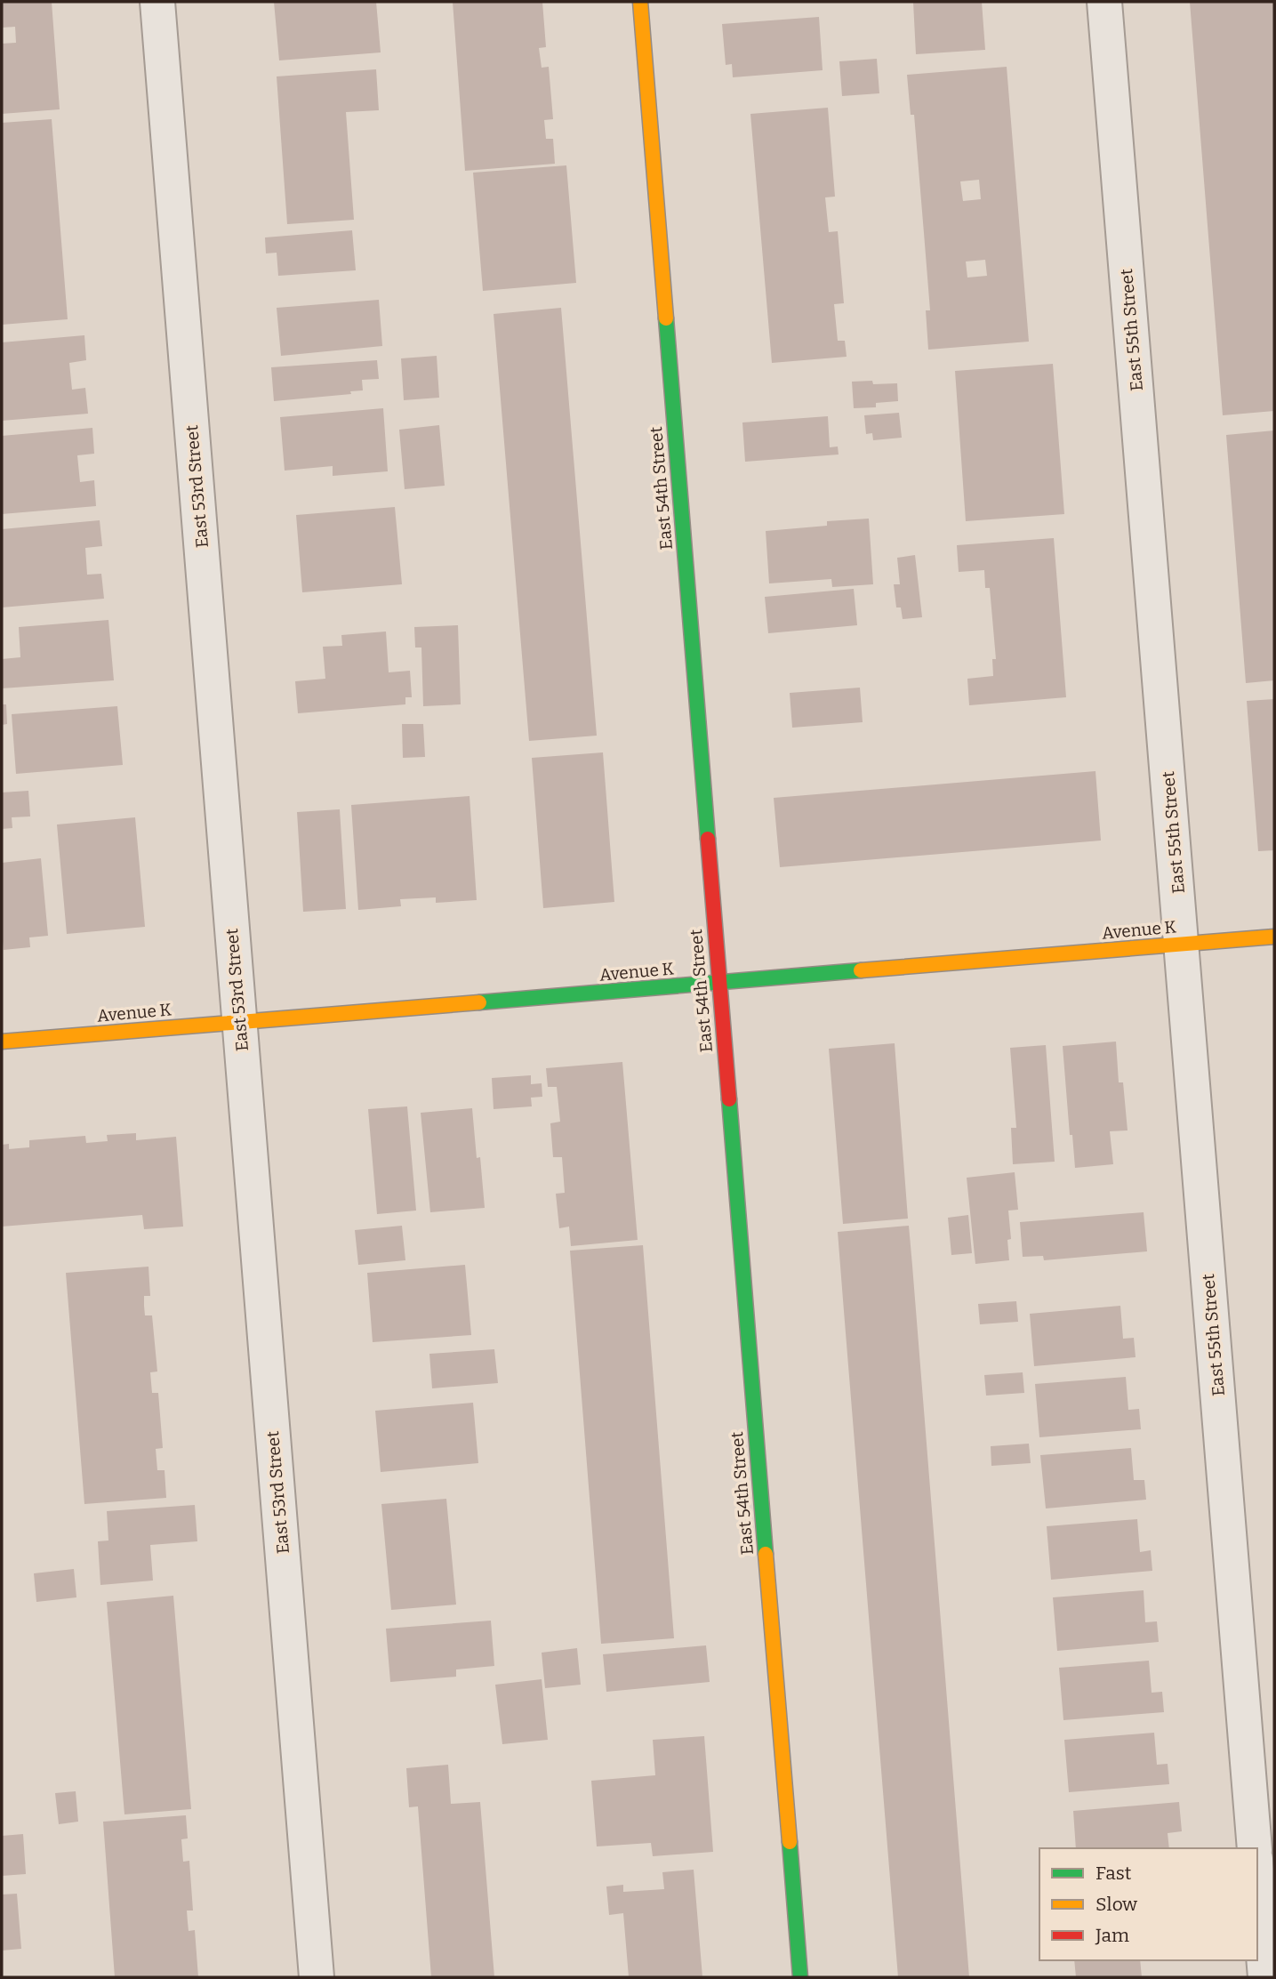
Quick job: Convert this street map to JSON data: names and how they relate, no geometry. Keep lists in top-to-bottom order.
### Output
{
  "streets": {
    "street": [
      "East 55th Street",
      "East 53rd Street",
      "East 54th Street",
      "Avenue K"
    ]
  },
  "crossings": [
    ["East 55th Street", "Avenue K"],
    ["East 53rd Street", "Avenue K"],
    ["East 54th Street", "Avenue K"]
  ],
  "legend": ["Fast", "Slow", "Jam"]
}
